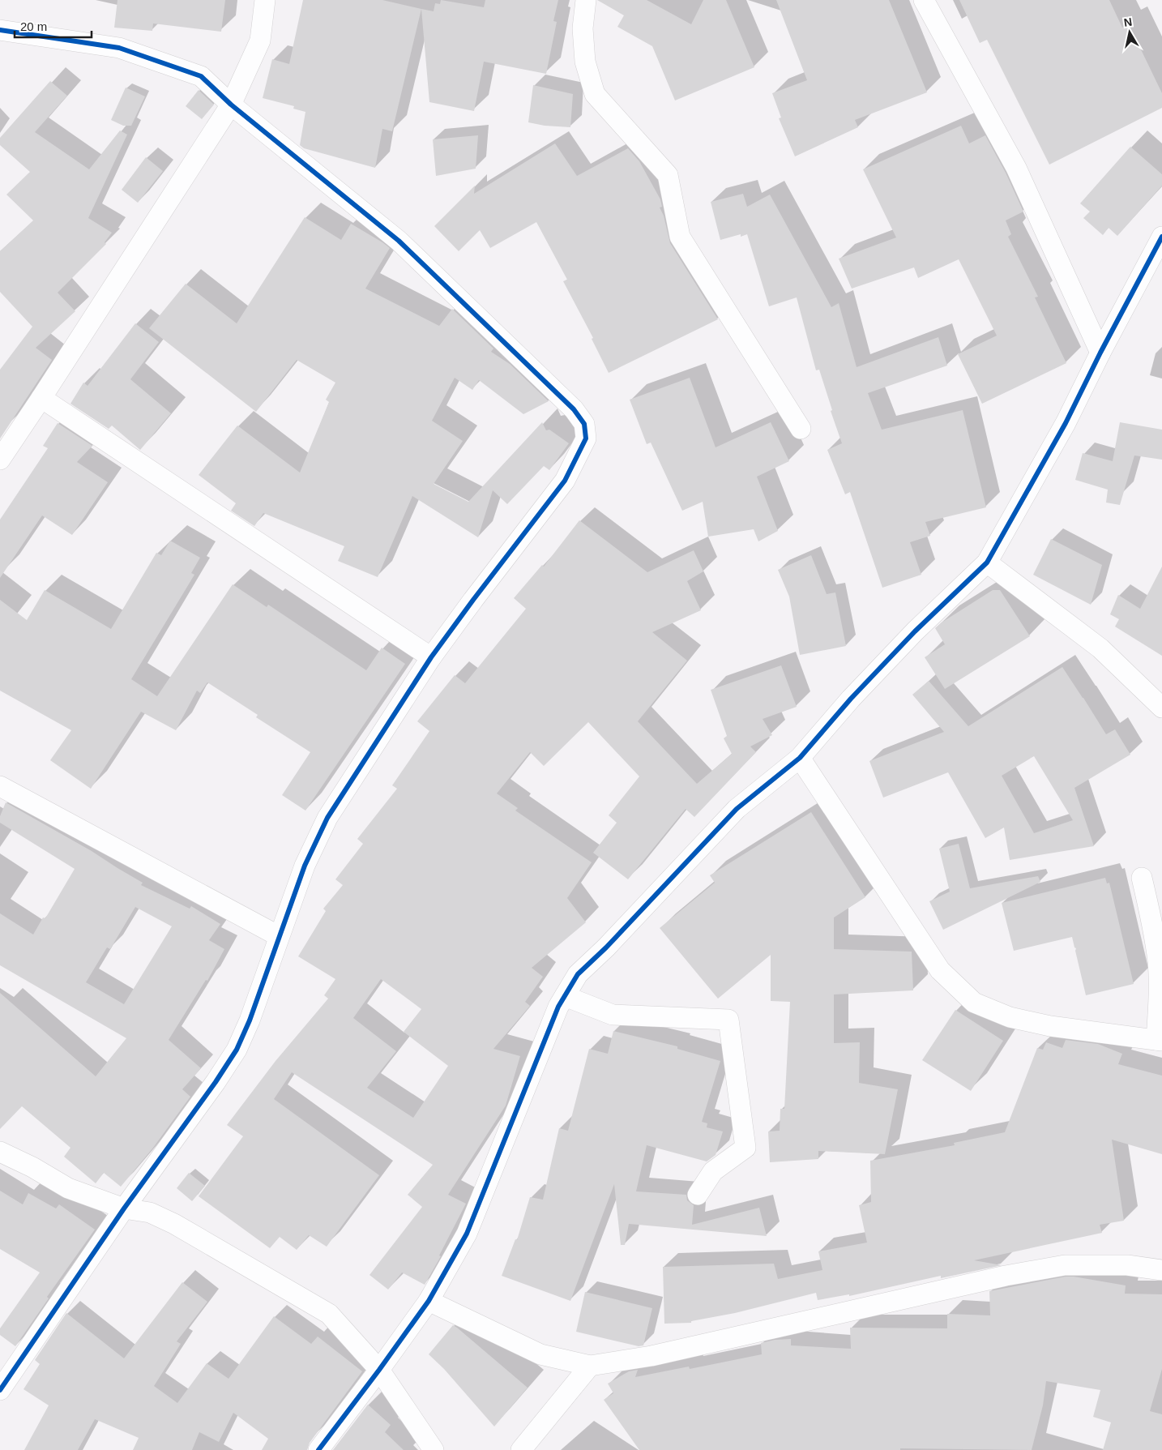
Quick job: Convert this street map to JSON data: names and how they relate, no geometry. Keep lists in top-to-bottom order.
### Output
{
  "scale_bar": "20 m",
  "north": "top"
}
